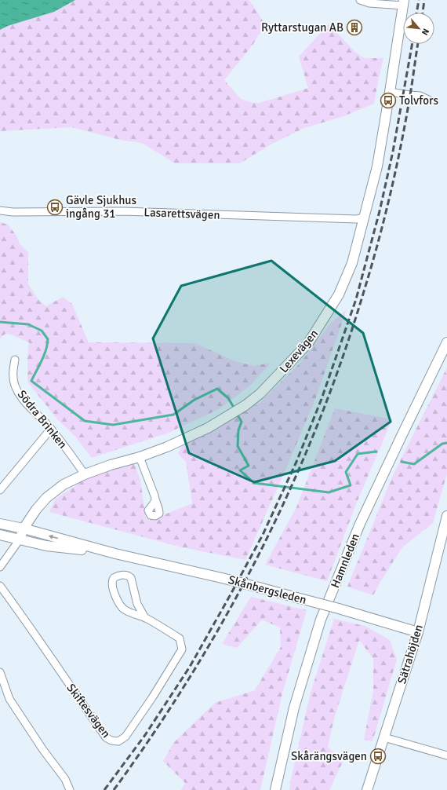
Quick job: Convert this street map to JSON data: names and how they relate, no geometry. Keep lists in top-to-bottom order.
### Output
{
  "streets": {
    "street": [
      "Lasarettsvägen",
      "Lexevägen",
      "Södra Brinken",
      "Hamnleden",
      "Skånbergsleden",
      "Sätrahöjden",
      "Skiftesvägen"
    ]
  },
  "crossings": [
    ["Lasarettsvägen", "Lexevägen"],
    ["Lexevägen", "Södra Brinken"],
    ["Lexevägen", "Skånbergsleden"],
    ["Skånbergsleden", "Sätrahöjden"]
  ],
  "places": {
    "building": ["Ryttarstugan AB"],
    "bus stop": ["Tolvfors", "Gävle Sjukhus ingång 31", "Skårängsvägen"]
  },
  "north": "bottom right"
}
